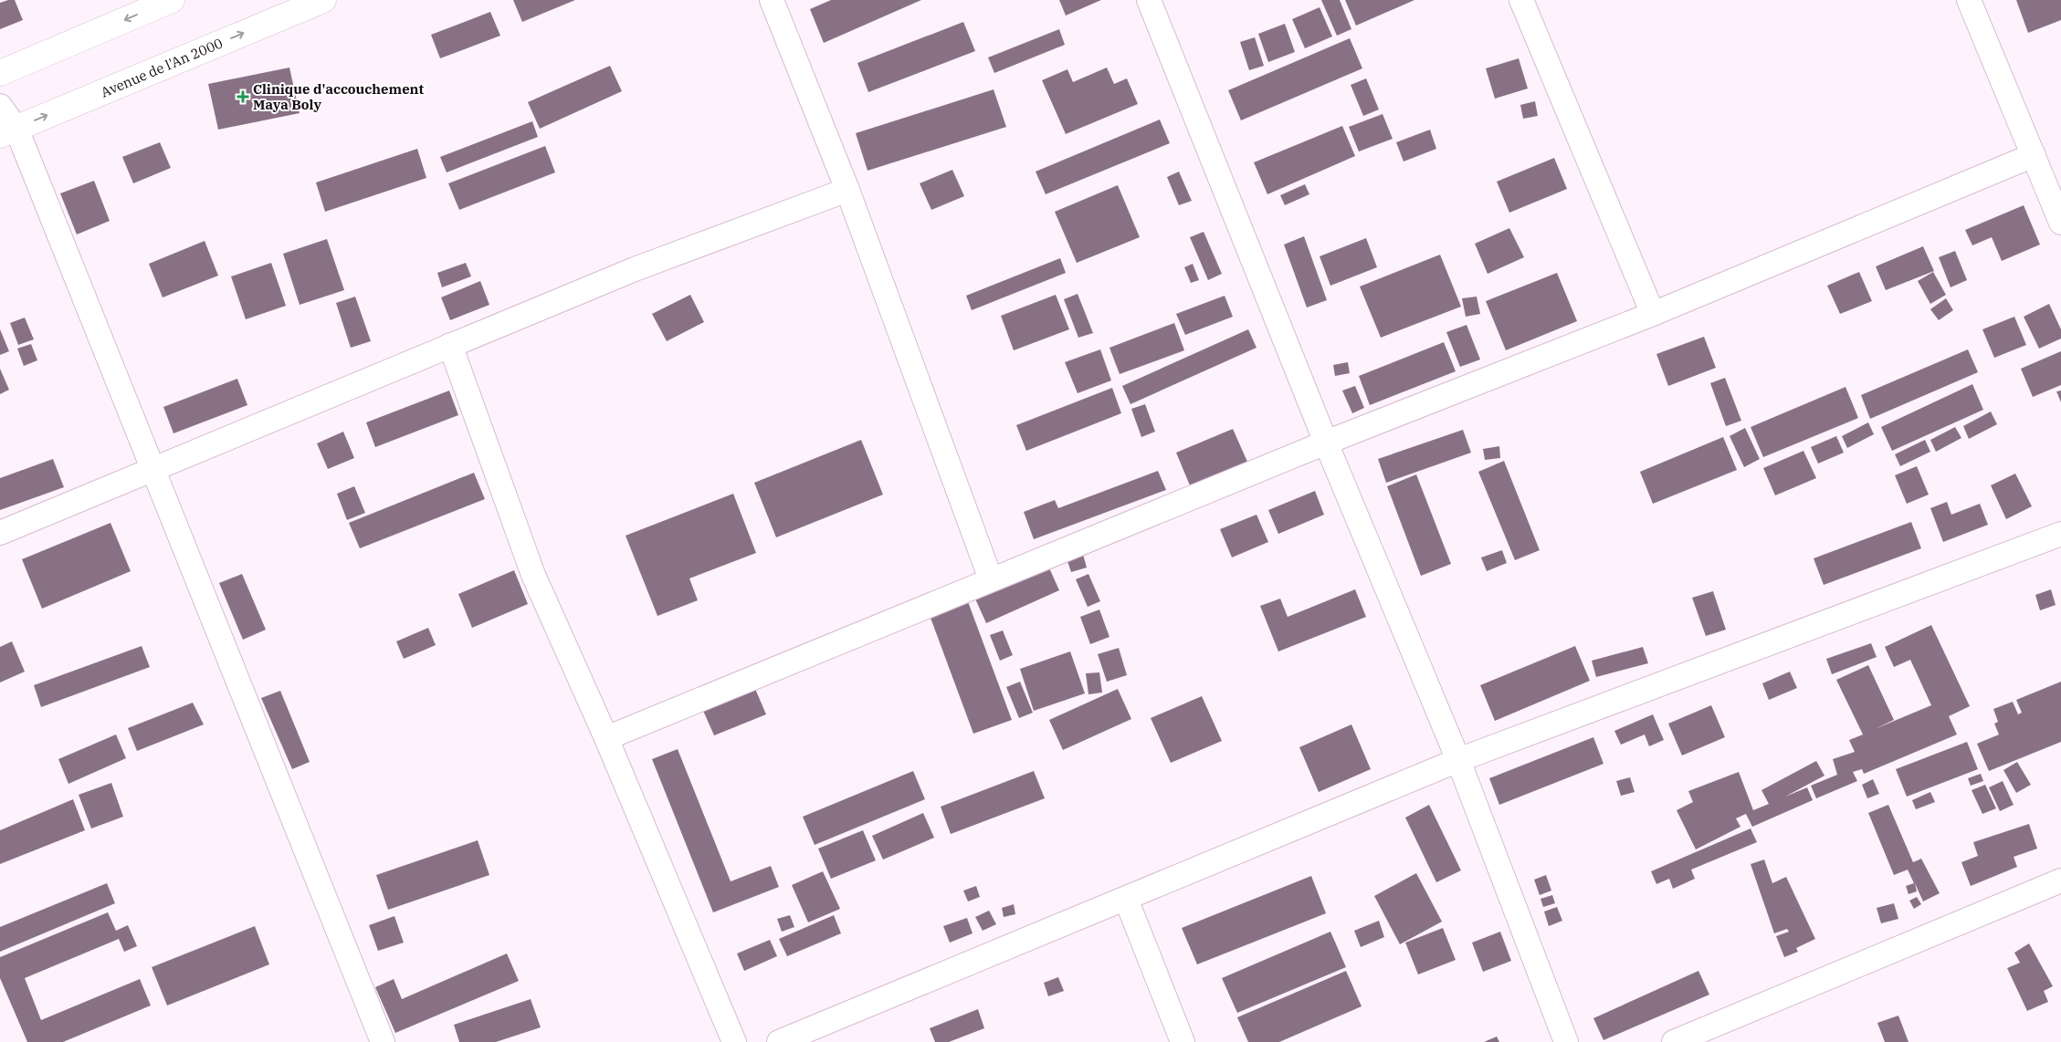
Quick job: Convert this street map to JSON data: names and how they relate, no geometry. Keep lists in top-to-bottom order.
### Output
{
  "streets": {
    "main road": ["Avenue de l'An 2000"]
  },
  "places": {
    "health": ["Clinique d'accouchement Maya Boly"]
  }
}
